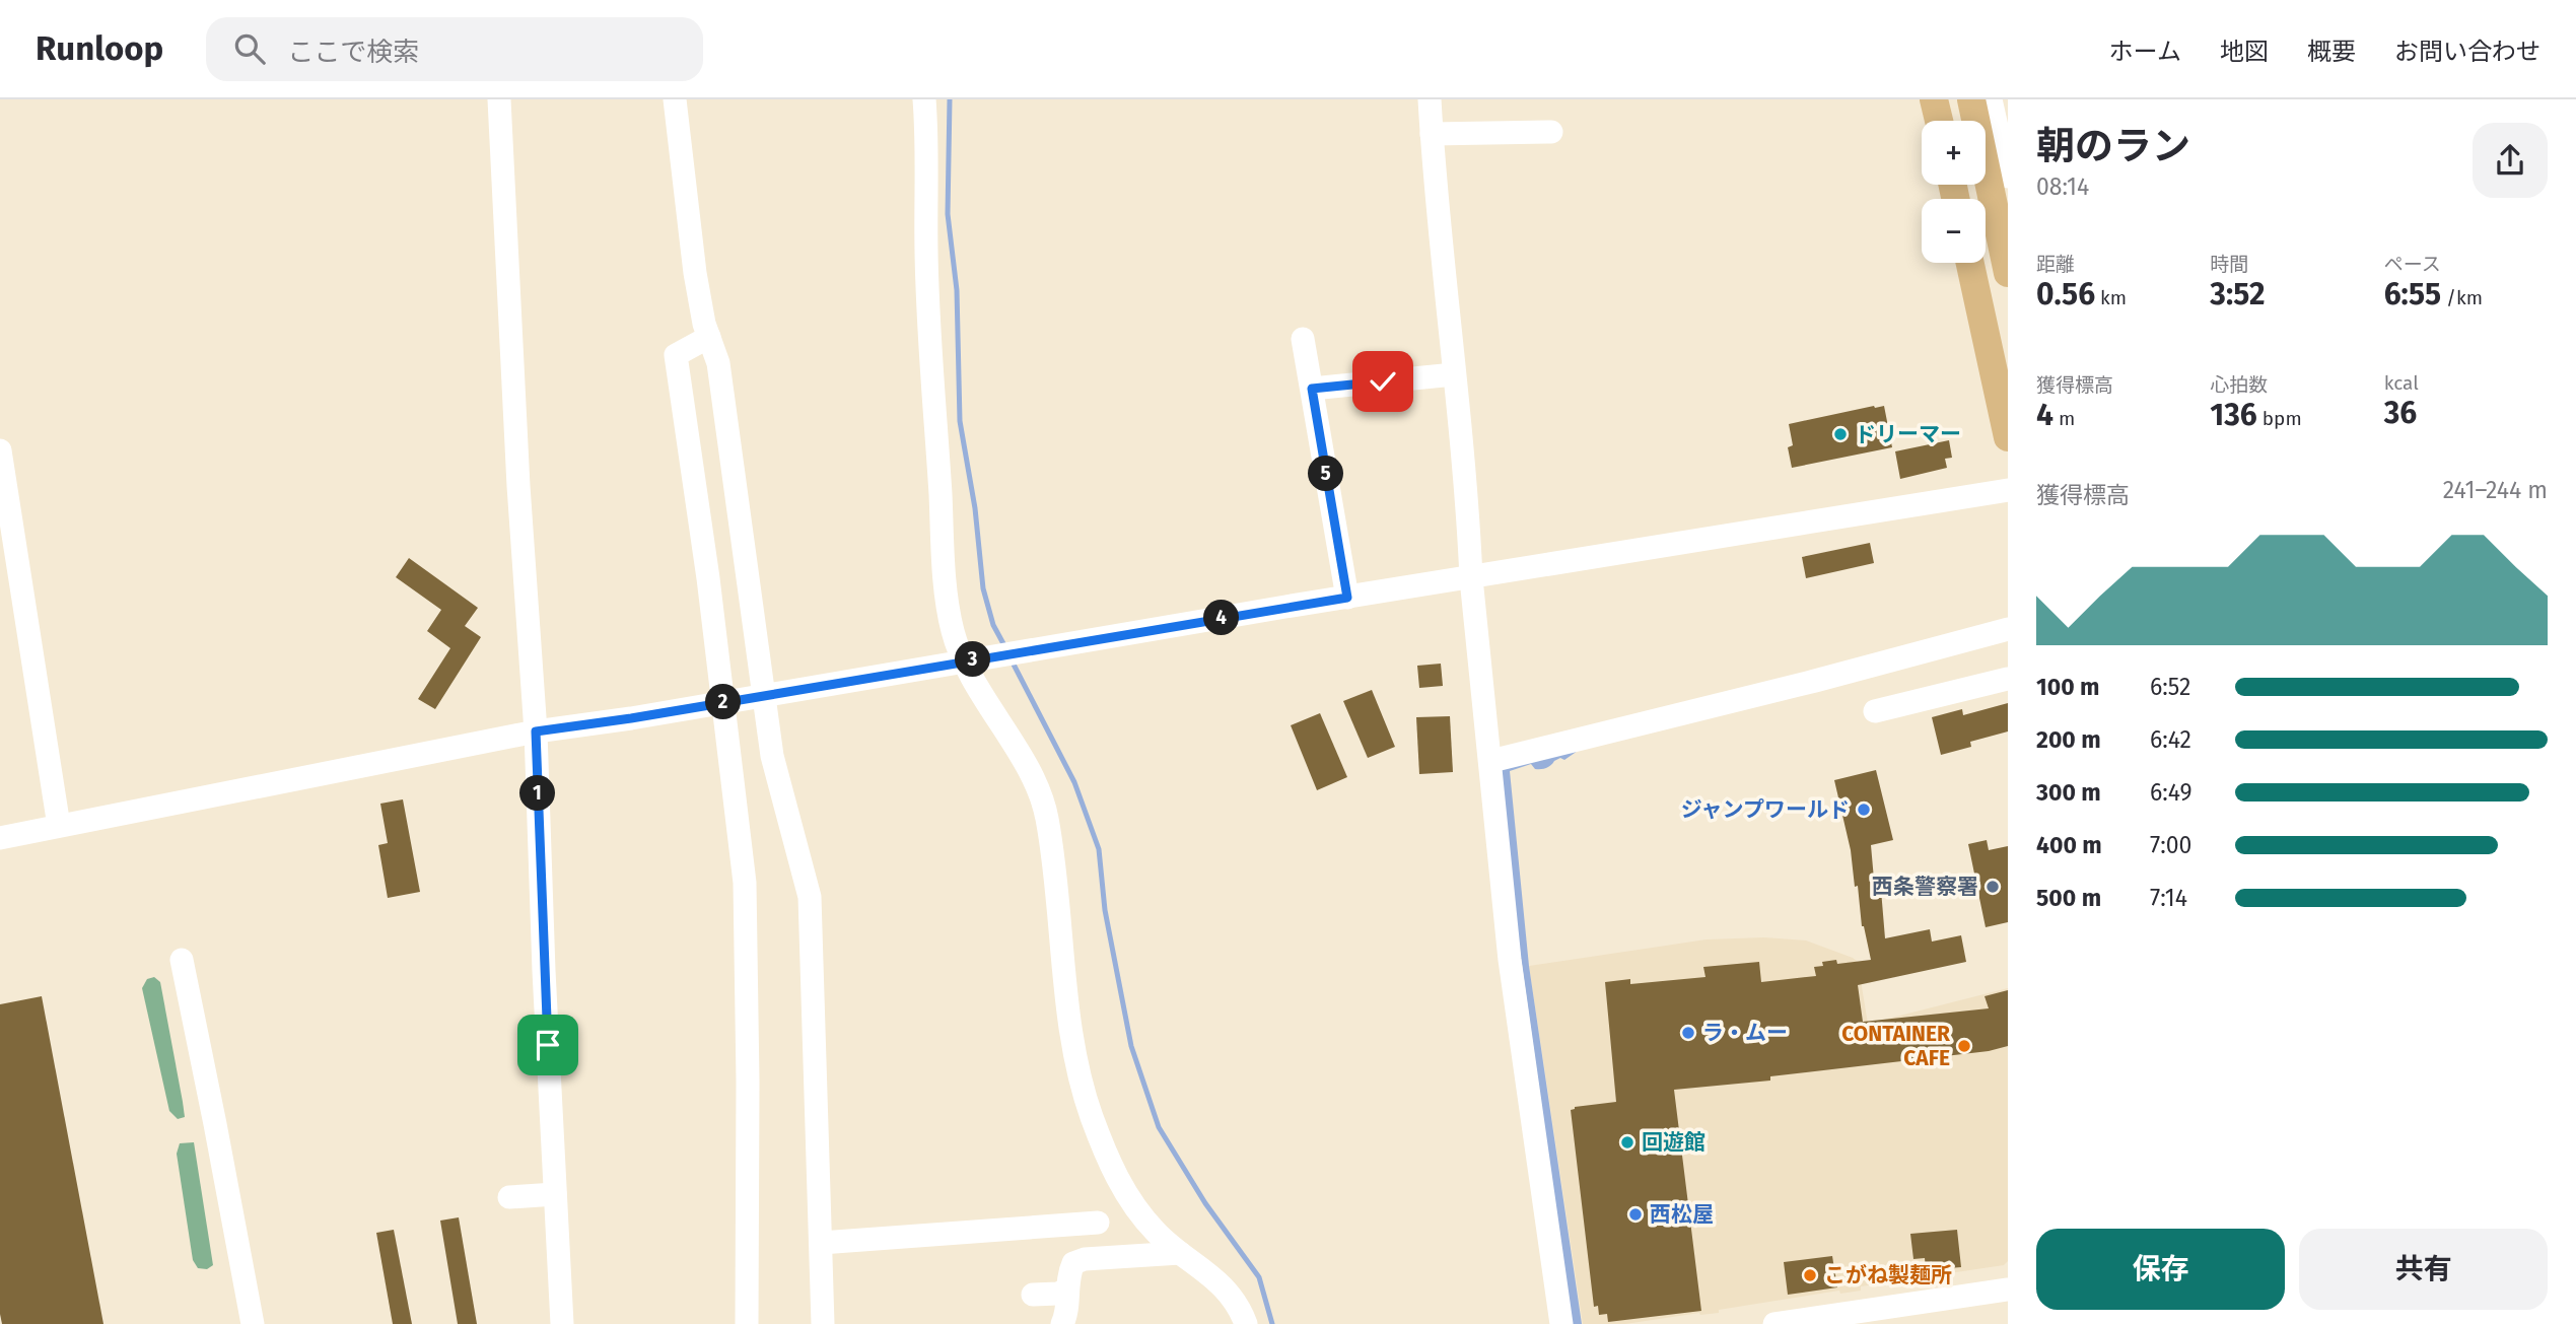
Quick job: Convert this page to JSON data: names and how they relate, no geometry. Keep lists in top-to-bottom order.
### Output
{
  "places": [
    "ドリーマー",
    "ジャンプワールド",
    "西条警察署",
    "ラ・ムー",
    "CONTAINER CAFE",
    "回遊館",
    "西松屋",
    "こがね製麺所"
  ],
  "page": {
    "header": "Runloop",
    "search": "ここで検索",
    "nav": [
      "ホーム",
      "地図",
      "概要",
      "お問い合わせ"
    ],
    "heading": ["朝のラン", "08:14"],
    "map_buttons": ["+", "−"],
    "stats": [
      ["距離", "0.56 km"],
      ["時間", "3:52"],
      ["ペース", "6:55 /km"],
      ["獲得標高", "4 m"],
      ["心拍数", "136 bpm"],
      ["kcal", "36"]
    ],
    "pins": [
      "5",
      "4",
      "3",
      "2",
      "1"
    ],
    "chart": ["獲得標高", "241–244 m"],
    "list": [
      {
        "name": "100 m",
        "note": "6:52"
      },
      {
        "name": "200 m",
        "note": "6:42"
      },
      {
        "name": "300 m",
        "note": "6:49"
      },
      {
        "name": "400 m",
        "note": "7:00"
      },
      {
        "name": "500 m",
        "note": "7:14"
      }
    ],
    "buttons": ["保存", "共有"]
  }
}
